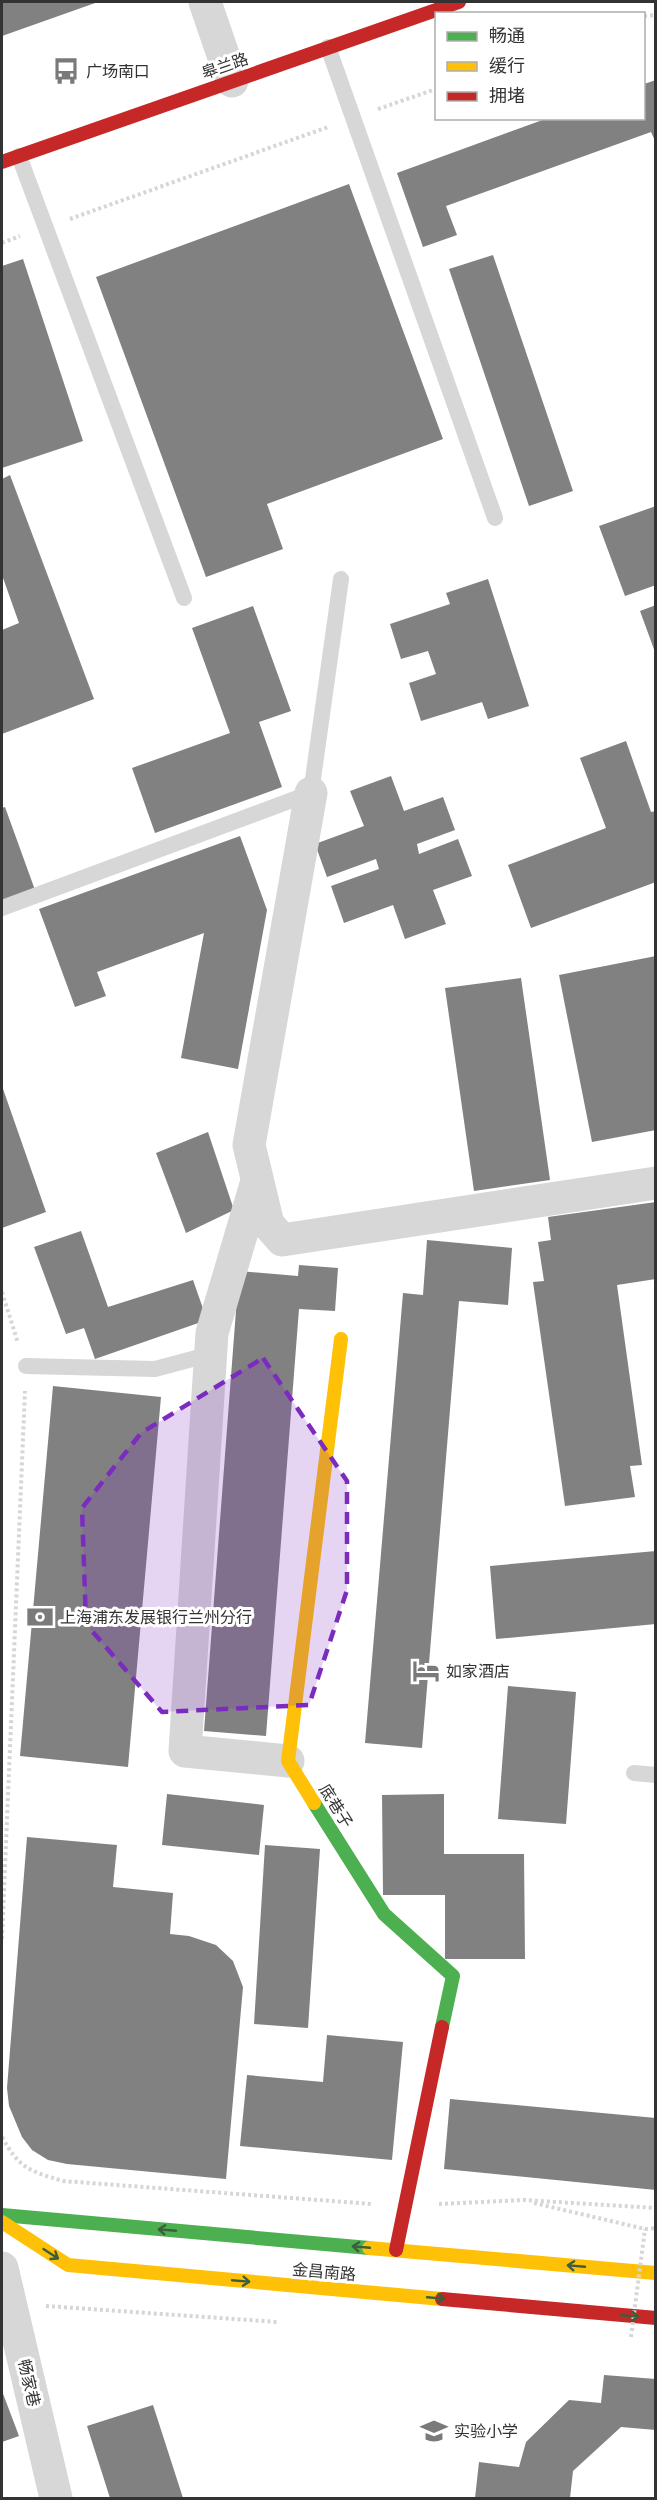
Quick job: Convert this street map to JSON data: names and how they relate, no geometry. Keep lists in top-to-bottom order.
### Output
{
  "streets": {
    "street": [
      "皋兰路",
      "底巷子",
      "金昌南路",
      "畅家巷"
    ]
  },
  "crossings": [
    ["底巷子", "金昌南路"]
  ],
  "places": {
    "bus stop": ["广场南口"],
    "bank": ["上海浦东发展银行兰州分行"],
    "hotel": ["如家酒店"],
    "school or university": ["实验小学"]
  },
  "legend": ["畅通", "缓行", "拥堵"]
}
